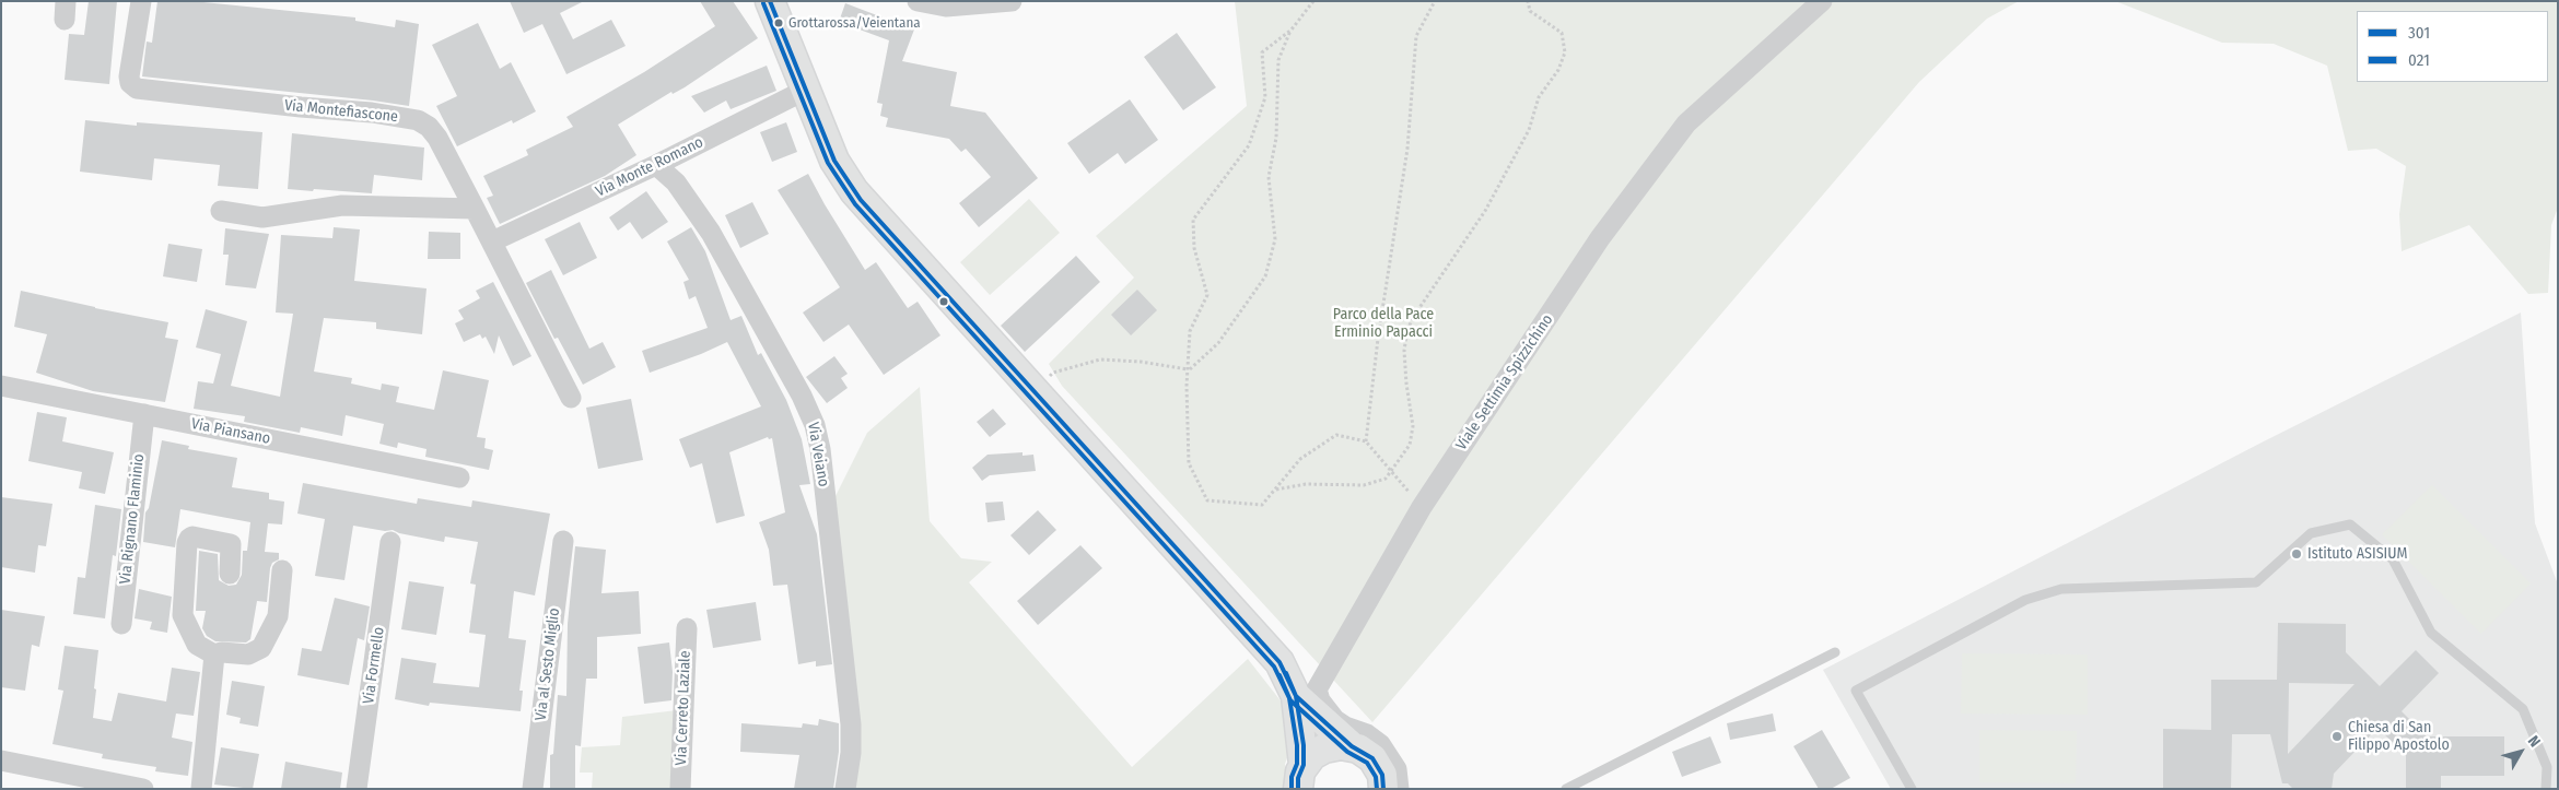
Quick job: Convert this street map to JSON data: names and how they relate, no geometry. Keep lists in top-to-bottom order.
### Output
{
  "streets": {
    "street": [
      "Via Montefiascone",
      "Via Monte Romano",
      "Viale Settimia Spizzichino",
      "Via Piansano",
      "Via Veiano",
      "Via Rignano Flaminio",
      "Via al Sesto Miglio",
      "Via Formello",
      "Via Cerreto Laziale"
    ]
  },
  "crossings": [
    ["Via Montefiascone", "Via Monte Romano"],
    ["Via Monte Romano", "Via Veiano"],
    ["Via Piansano", "Via Rignano Flaminio"]
  ],
  "parks": ["Parco della Pace Erminio Papacci"],
  "places": ["Grottarossa/Veientana", "Istituto ASISIUM", "Chiesa di San Filippo Apostolo"],
  "lines": ["transit line 301", "transit line 021"],
  "legend": ["301", "021"],
  "north": "top right"
}
